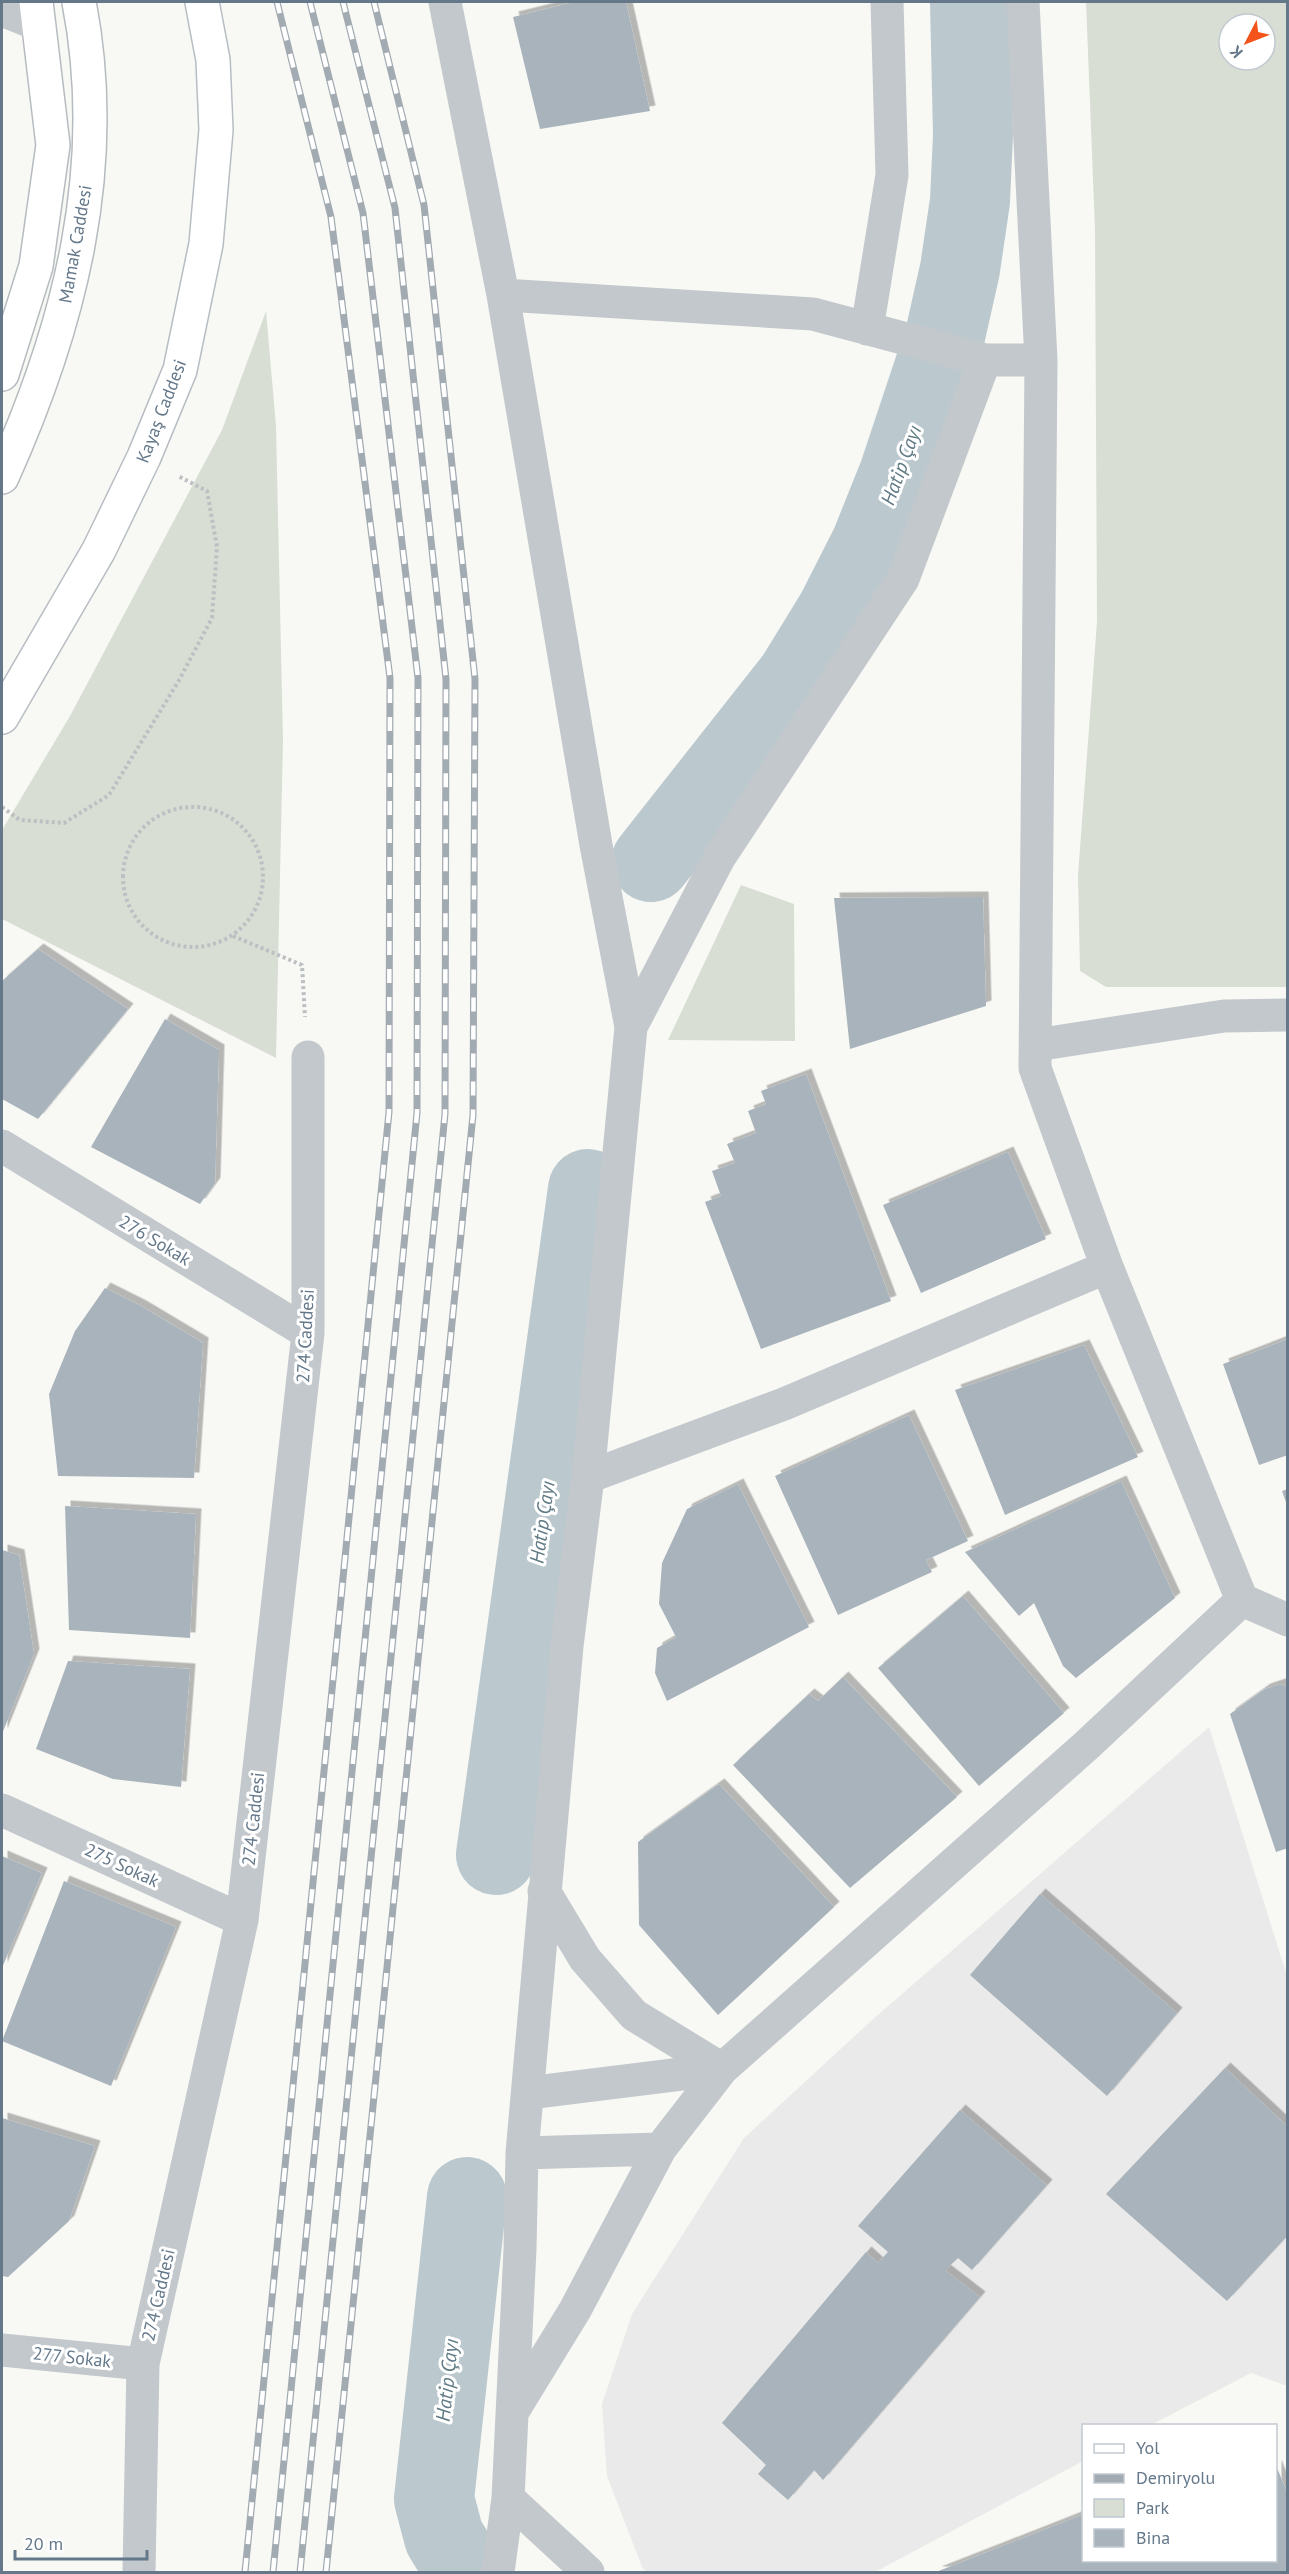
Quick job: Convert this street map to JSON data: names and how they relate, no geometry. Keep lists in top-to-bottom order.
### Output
{
  "streets": {
    "main road": ["Mamak Caddesi", "Kayaş Caddesi"],
    "street": [
      "276 Sokak",
      "274 Caddesi",
      "275 Sokak",
      "277 Sokak"
    ]
  },
  "crossings": [
    ["276 Sokak", "274 Caddesi"],
    ["274 Caddesi", "275 Sokak"],
    ["274 Caddesi", "277 Sokak"]
  ],
  "water": ["Hatip Çayı"],
  "legend": [
    "Yol",
    "Demiryolu",
    "Park",
    "Bina"
  ],
  "scale_bar": "20 m",
  "north": "bottom left"
}
